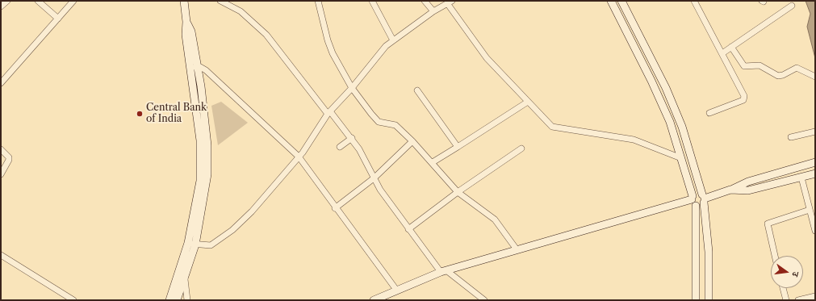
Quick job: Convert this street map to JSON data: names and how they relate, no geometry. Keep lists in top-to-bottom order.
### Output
{
  "places": ["Central Bank of India"],
  "north": "right"
}
